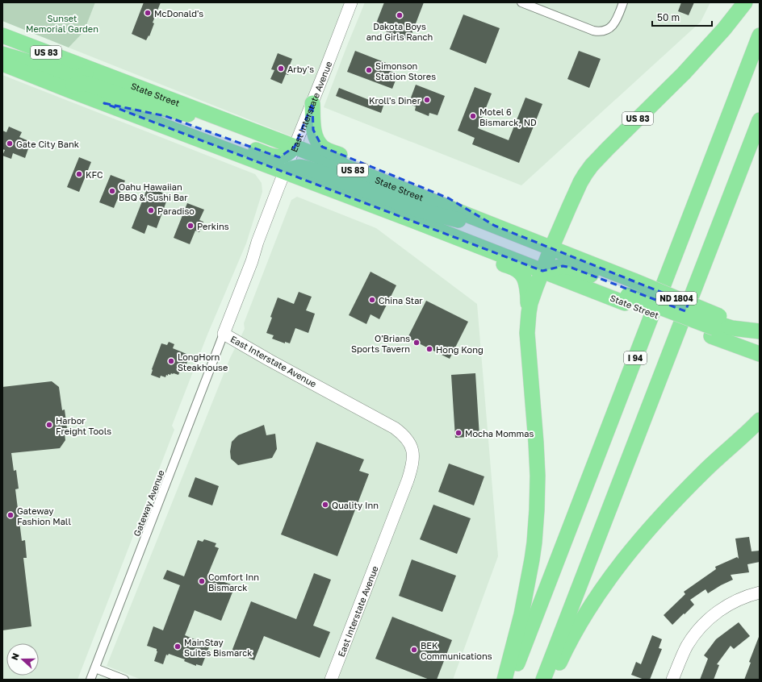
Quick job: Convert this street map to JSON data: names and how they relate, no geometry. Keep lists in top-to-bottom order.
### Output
{
  "streets": {
    "highway": [
      "US 83",
      "State Street",
      "ND 1804",
      "I 94"
    ],
    "street": ["East Interstate Avenue", "Gateway Avenue"]
  },
  "crossings": [
    ["US 83", "State Street"],
    ["State Street", "East Interstate Avenue"],
    ["East Interstate Avenue", "Gateway Avenue"]
  ],
  "parks": ["Sunset Memorial Garden"],
  "places": [
    "McDonald's",
    "Dakota Boys and Girls Ranch",
    "Arby's",
    "Simonson Station Stores",
    "Kroll's Diner",
    "Motel 6 Bismarck, ND",
    "Gate City Bank",
    "KFC",
    "Oahu Hawaiian BBQ & Sushi Bar",
    "Paradiso",
    "Perkins",
    "China Star",
    "O'Brians Sports Tavern",
    "Hong Kong",
    "LongHorn Steakhouse",
    "Harbor Freight Tools",
    "Mocha Mommas",
    "Quality Inn",
    "Gateway Fashion Mall",
    "Comfort Inn Bismarck",
    "MainStay Suites Bismarck",
    "BEK Communications"
  ],
  "scale_bar": "50 m",
  "north": "left"
}
